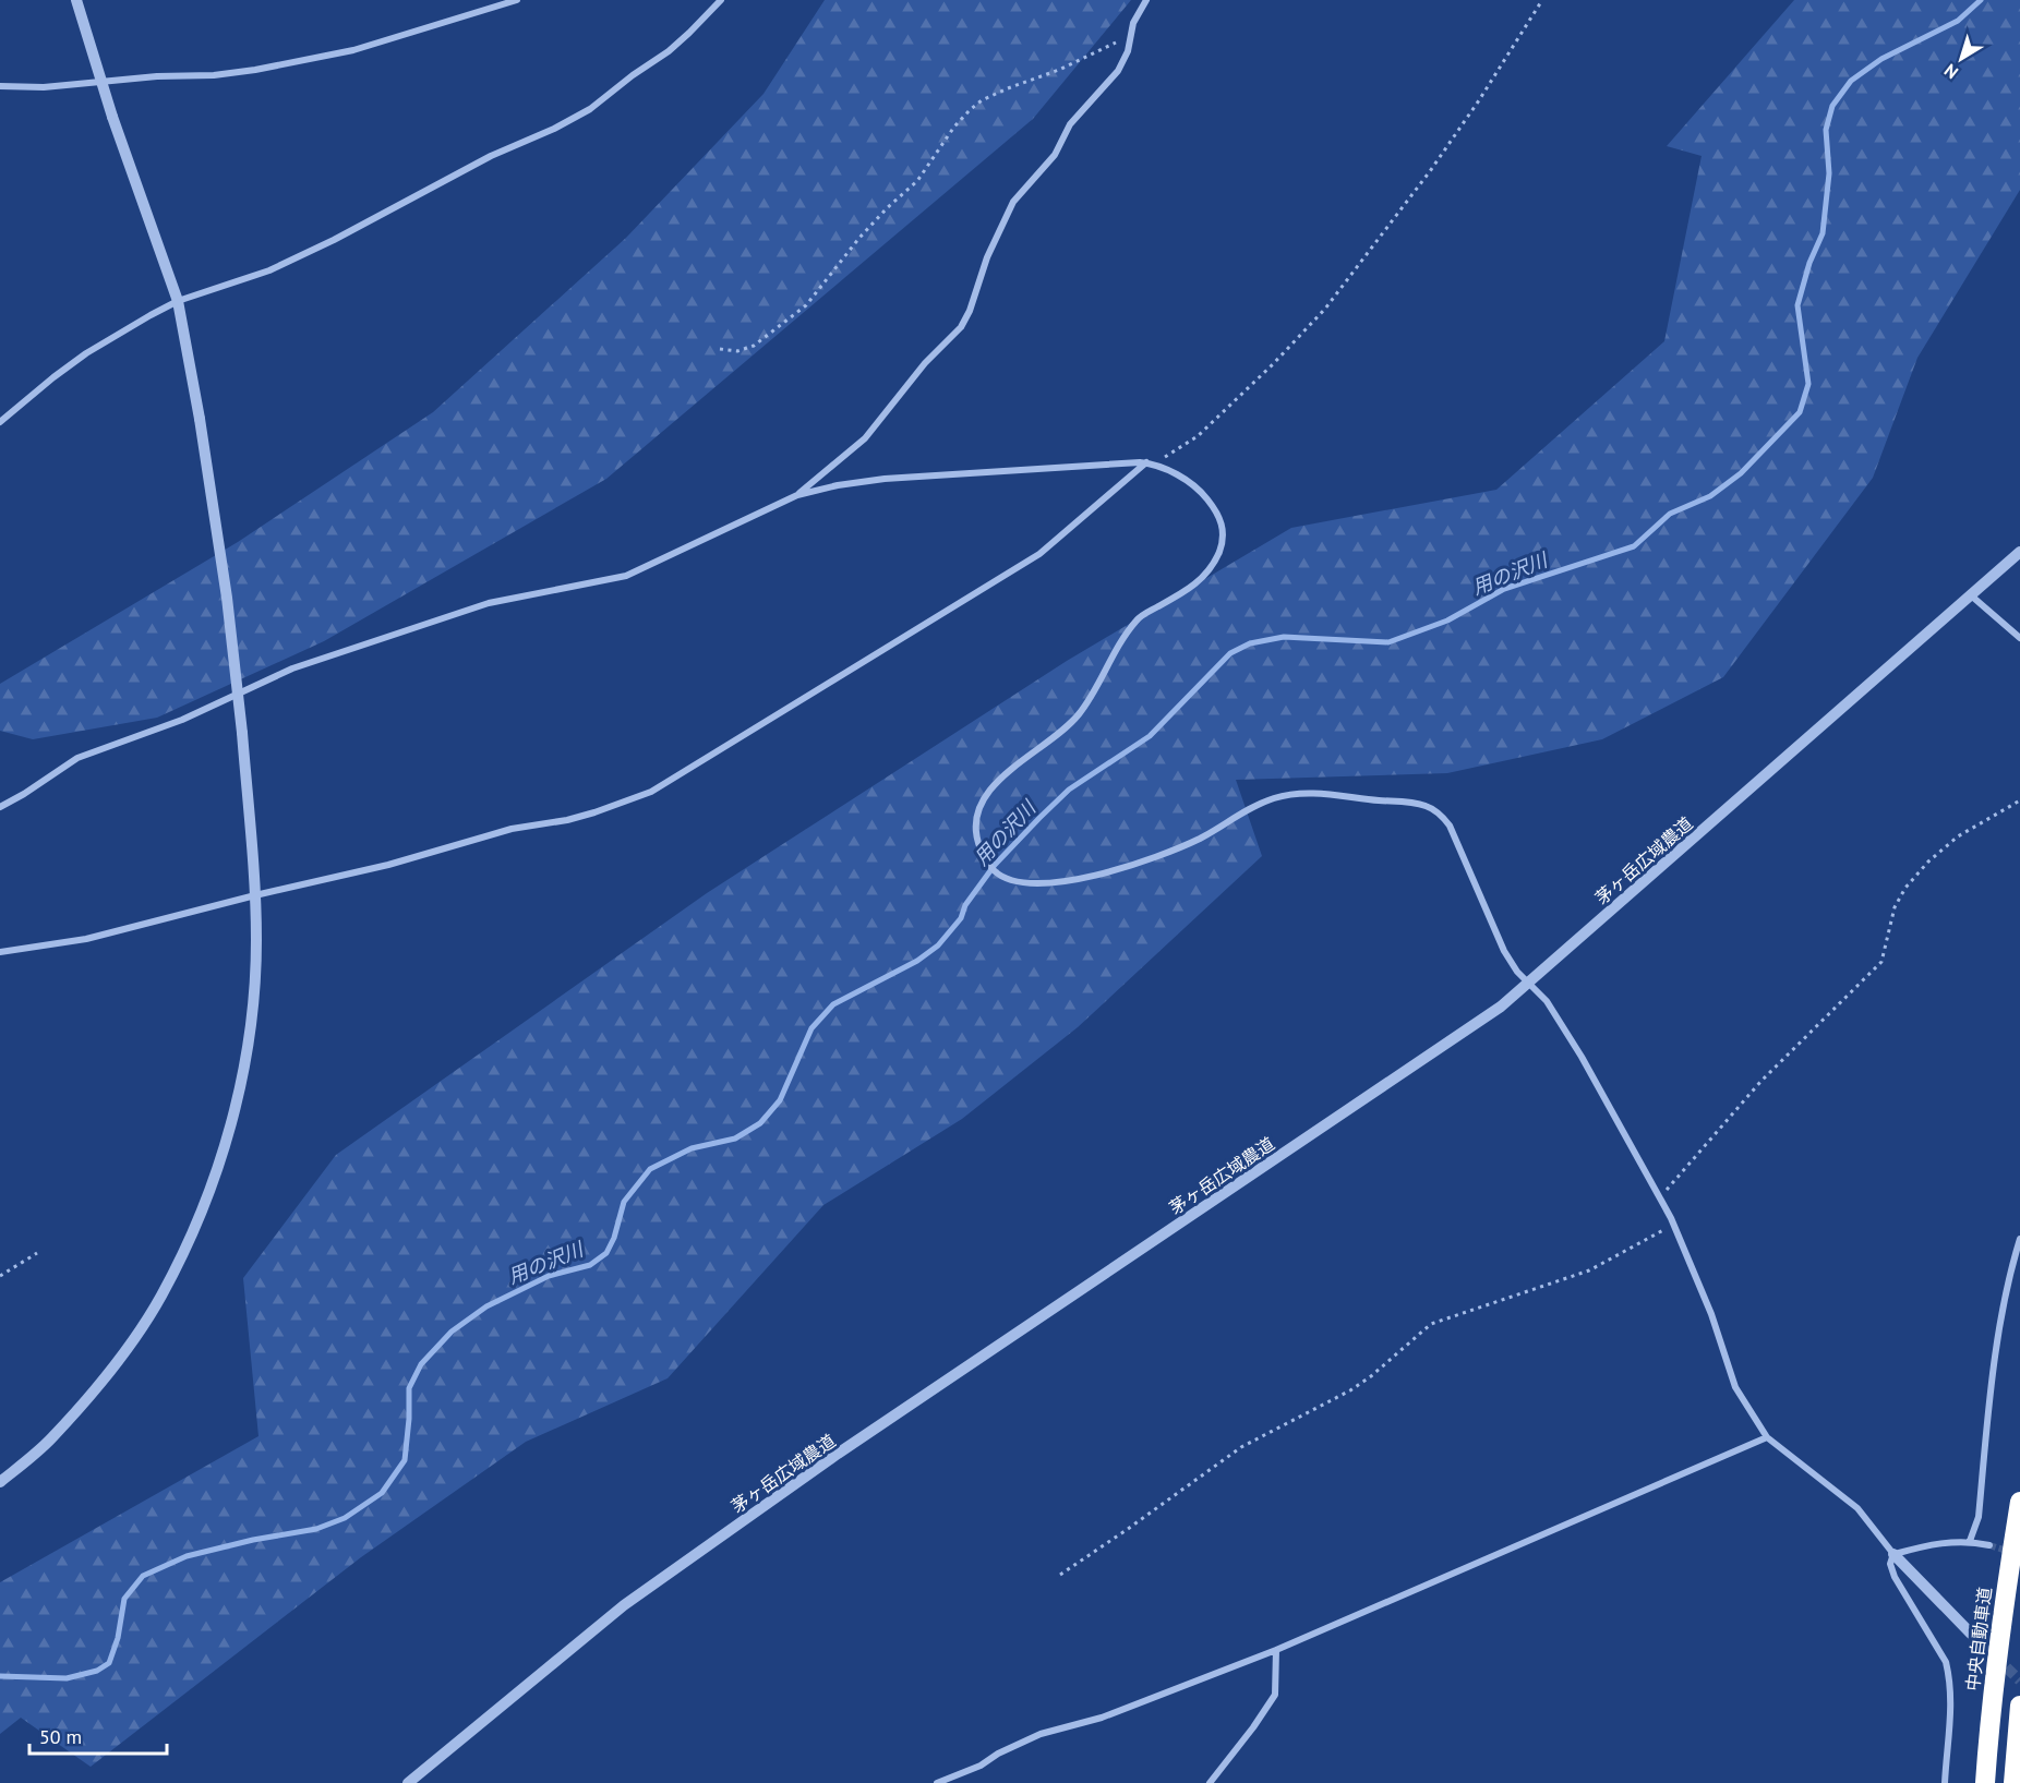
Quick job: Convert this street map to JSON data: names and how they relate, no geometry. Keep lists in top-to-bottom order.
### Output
{
  "streets": {
    "highway": ["中央自動車道"],
    "street": ["茅ヶ岳広域農道"]
  },
  "water": ["用の沢川"],
  "scale_bar": "50 m",
  "north": "bottom left"
}
